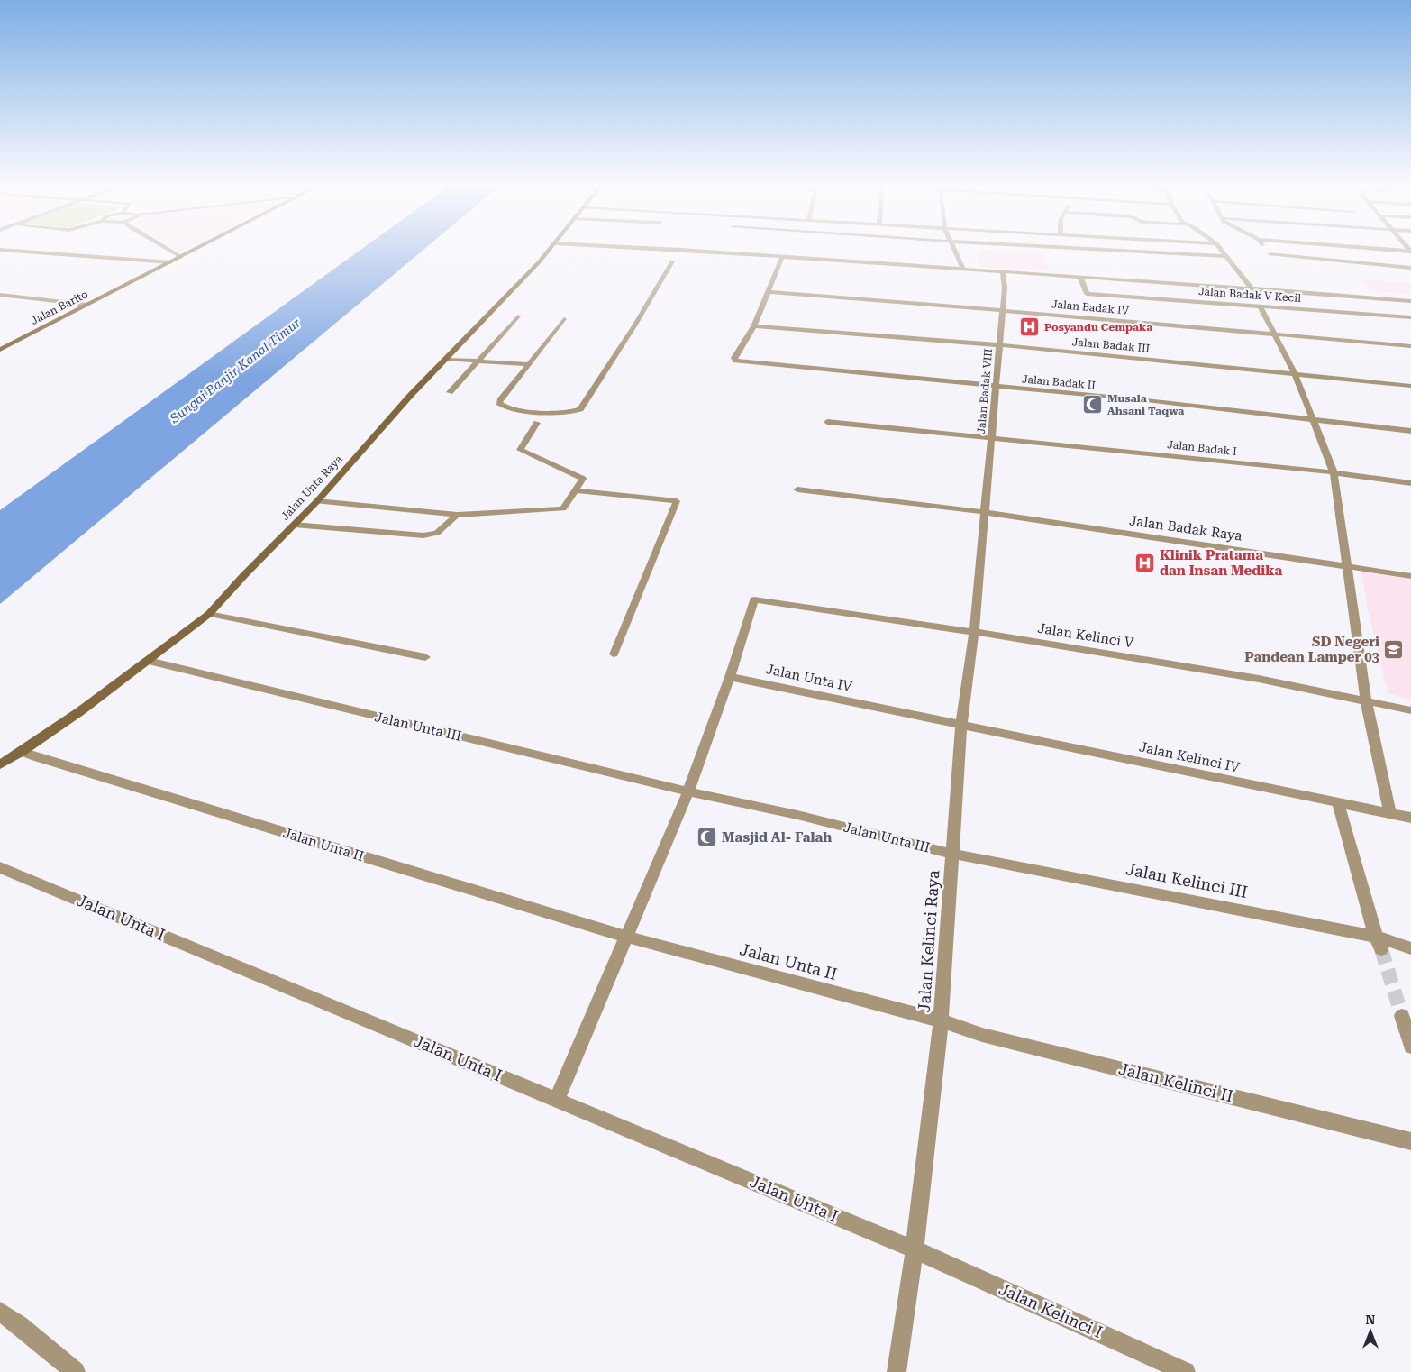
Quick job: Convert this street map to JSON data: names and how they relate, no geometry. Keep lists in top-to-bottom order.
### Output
{
  "streets": {
    "street": [
      "Jalan Badak V Kecil",
      "Jalan Barito",
      "Jalan Badak IV",
      "Jalan Badak III",
      "Jalan Badak II",
      "Jalan Badak VIII",
      "Jalan Badak I",
      "Jalan Unta Raya",
      "Jalan Badak Raya",
      "Jalan Kelinci V",
      "Jalan Unta IV",
      "Jalan Unta III",
      "Jalan Kelinci IV",
      "Jalan Unta II",
      "Jalan Kelinci III",
      "Jalan Unta I",
      "Jalan Kelinci Raya",
      "Jalan Kelinci II",
      "Jalan Kelinci I"
    ]
  },
  "crossings": [
    ["Jalan Badak IV", "Jalan Badak VIII"],
    ["Jalan Badak III", "Jalan Badak II"],
    ["Jalan Badak III", "Jalan Badak VIII"],
    ["Jalan Badak II", "Jalan Badak VIII"],
    ["Jalan Badak VIII", "Jalan Badak I"],
    ["Jalan Badak VIII", "Jalan Badak Raya"],
    ["Jalan Badak VIII", "Jalan Kelinci Raya"],
    ["Jalan Unta Raya", "Jalan Unta III"],
    ["Jalan Unta Raya", "Jalan Unta II"],
    ["Jalan Badak Raya", "Jalan Kelinci Raya"],
    ["Jalan Kelinci V", "Jalan Unta IV"],
    ["Jalan Kelinci V", "Jalan Kelinci Raya"],
    ["Jalan Unta IV", "Jalan Kelinci IV"],
    ["Jalan Unta IV", "Jalan Kelinci Raya"],
    ["Jalan Unta III", "Jalan Kelinci III"],
    ["Jalan Unta III", "Jalan Kelinci Raya"],
    ["Jalan Kelinci IV", "Jalan Kelinci Raya"],
    ["Jalan Unta II", "Jalan Kelinci Raya"],
    ["Jalan Unta II", "Jalan Kelinci II"],
    ["Jalan Kelinci III", "Jalan Kelinci Raya"],
    ["Jalan Unta I", "Jalan Kelinci Raya"],
    ["Jalan Unta I", "Jalan Kelinci I"],
    ["Jalan Kelinci Raya", "Jalan Kelinci II"],
    ["Jalan Kelinci Raya", "Jalan Kelinci I"]
  ],
  "water": ["Sungai Banjir Kanal Timur"],
  "places": {
    "hospital": ["Posyandu Cempaka", "Klinik Pratama dan Insan Medika"],
    "mosque": ["Musala Ahsani Taqwa", "Masjid Al- Falah"],
    "school or university": ["SD Negeri Pandean Lamper 03"]
  },
  "north": "top"
}
